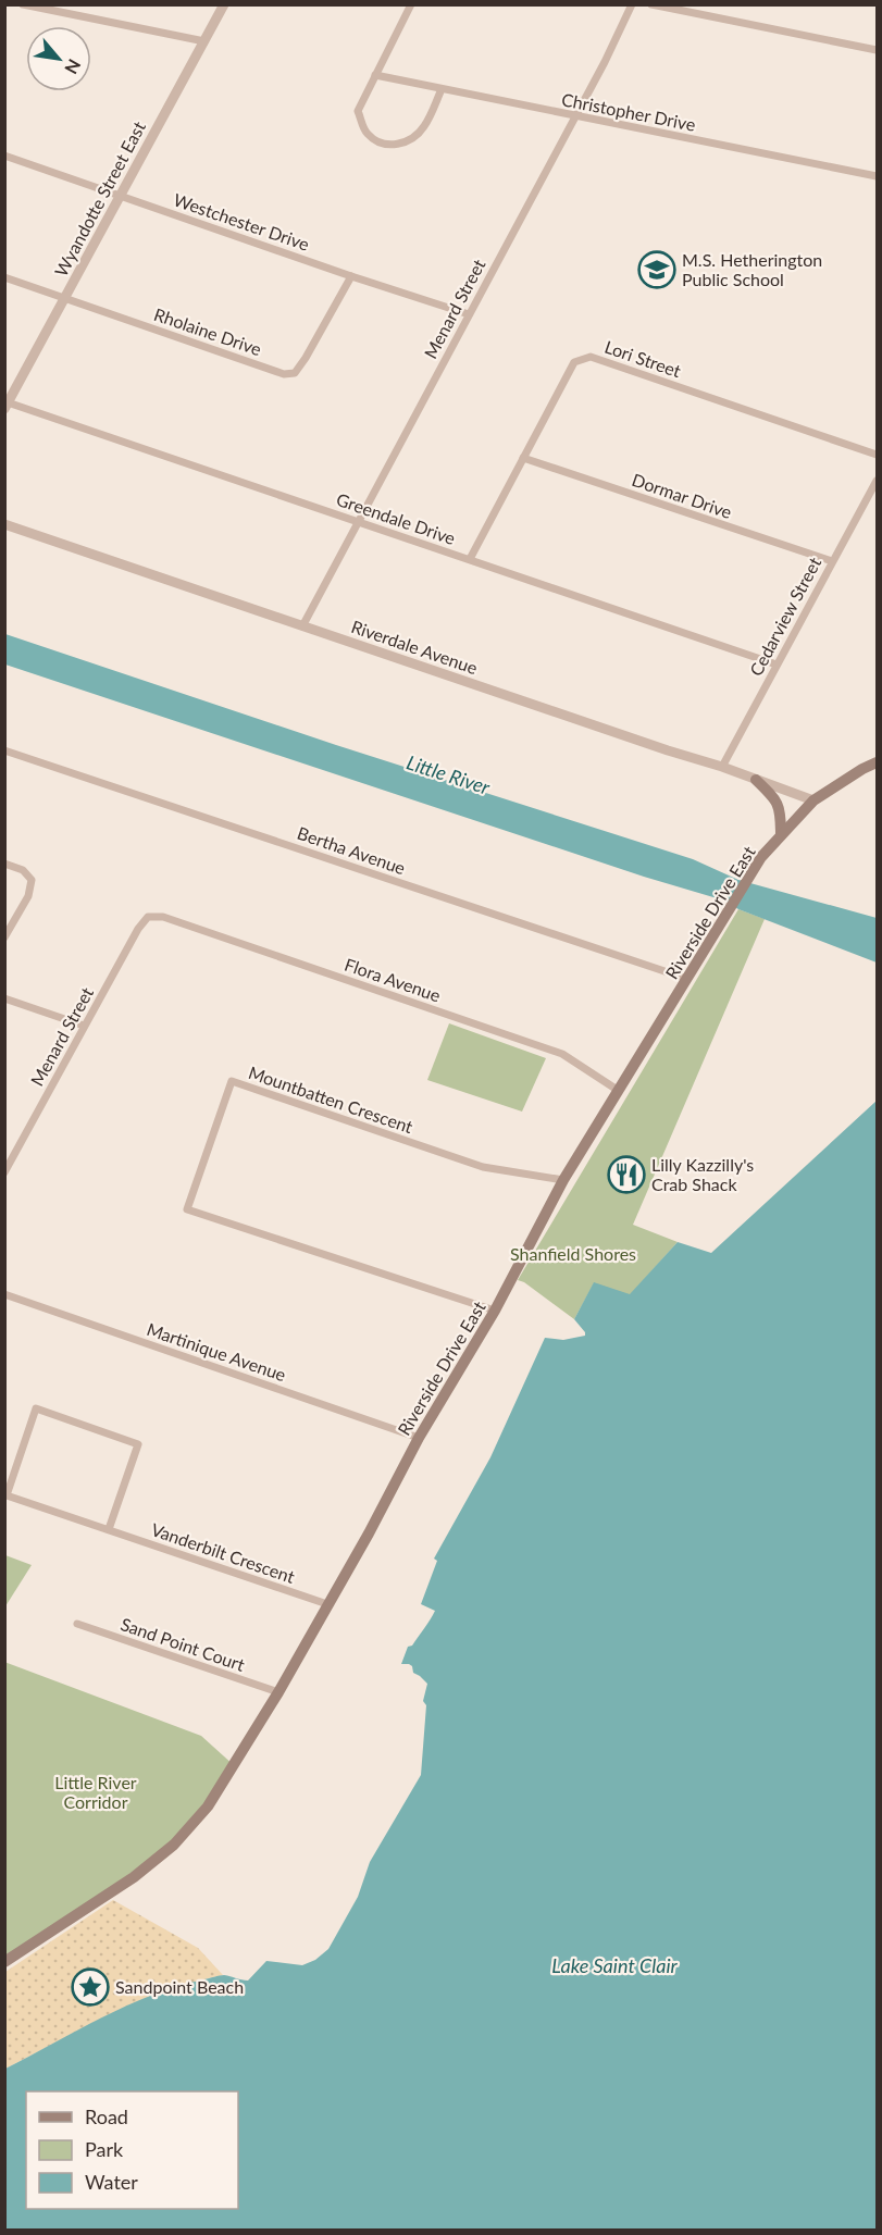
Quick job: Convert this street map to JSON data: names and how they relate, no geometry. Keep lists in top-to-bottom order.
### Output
{
  "streets": {
    "main road": ["Riverside Drive East"],
    "street": [
      "Christopher Drive",
      "Wyandotte Street East",
      "Westchester Drive",
      "Menard Street",
      "Rholaine Drive",
      "Lori Street",
      "Dormar Drive",
      "Greendale Drive",
      "Cedarview Street",
      "Riverdale Avenue",
      "Bertha Avenue",
      "Flora Avenue",
      "Mountbatten Crescent",
      "Martinique Avenue",
      "Vanderbilt Crescent",
      "Sand Point Court"
    ]
  },
  "crossings": [
    ["Christopher Drive", "Menard Street"],
    ["Wyandotte Street East", "Westchester Drive"],
    ["Wyandotte Street East", "Rholaine Drive"],
    ["Wyandotte Street East", "Greendale Drive"],
    ["Westchester Drive", "Menard Street"],
    ["Westchester Drive", "Rholaine Drive"],
    ["Menard Street", "Greendale Drive"],
    ["Menard Street", "Riverdale Avenue"],
    ["Menard Street", "Flora Avenue"],
    ["Lori Street", "Dormar Drive"],
    ["Lori Street", "Greendale Drive"],
    ["Dormar Drive", "Cedarview Street"],
    ["Greendale Drive", "Cedarview Street"],
    ["Cedarview Street", "Riverdale Avenue"],
    ["Riverdale Avenue", "Riverside Drive East"],
    ["Bertha Avenue", "Riverside Drive East"],
    ["Riverside Drive East", "Flora Avenue"],
    ["Riverside Drive East", "Mountbatten Crescent"],
    ["Riverside Drive East", "Martinique Avenue"],
    ["Riverside Drive East", "Vanderbilt Crescent"],
    ["Riverside Drive East", "Sand Point Court"]
  ],
  "water": ["Little River", "Lake Saint Clair"],
  "parks": ["Shanfield Shores", "Little River Corridor"],
  "places": {
    "school or university": ["M.S. Hetherington Public School"],
    "restaurant": ["Lilly Kazzilly's Crab Shack"],
    "place": ["Sandpoint Beach"]
  },
  "legend": ["Road", "Park", "Water"],
  "north": "bottom right"
}
